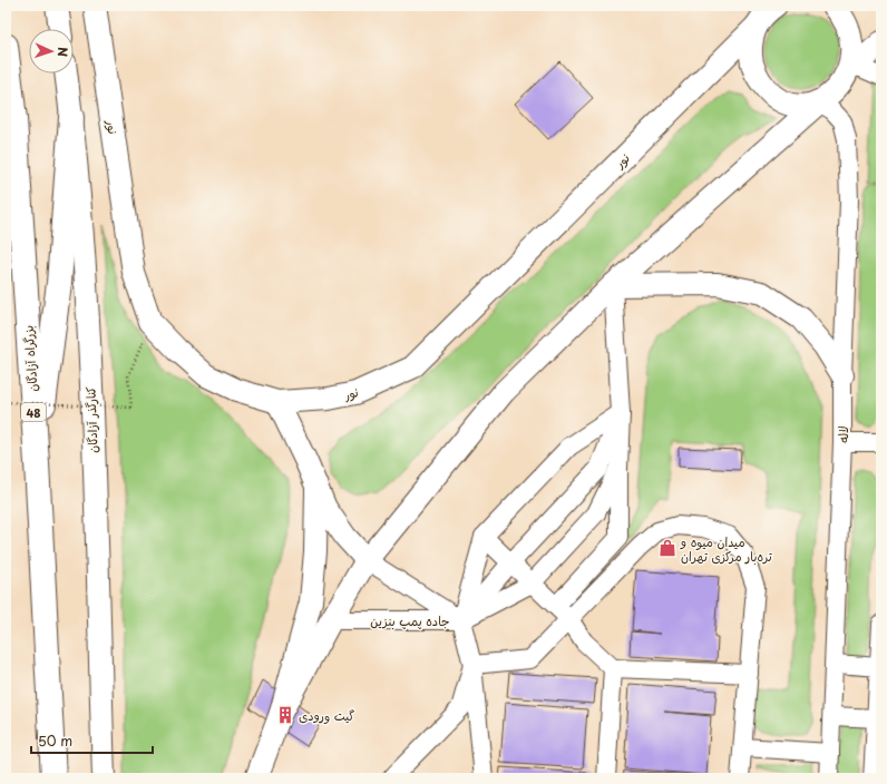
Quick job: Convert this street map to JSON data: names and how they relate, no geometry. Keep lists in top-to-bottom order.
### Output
{
  "streets": {
    "highway": ["بزرگراه آزادگان", "48"],
    "main road": ["نور", "کنارگذر آزادگان"],
    "street": ["لاله", "جاده پمپ بنزین"]
  },
  "places": {
    "shop": ["میدان میوه و تره‌بار مرکزی تهران"],
    "building": ["گیت ورودی"]
  },
  "scale_bar": "50 m",
  "north": "right"
}
